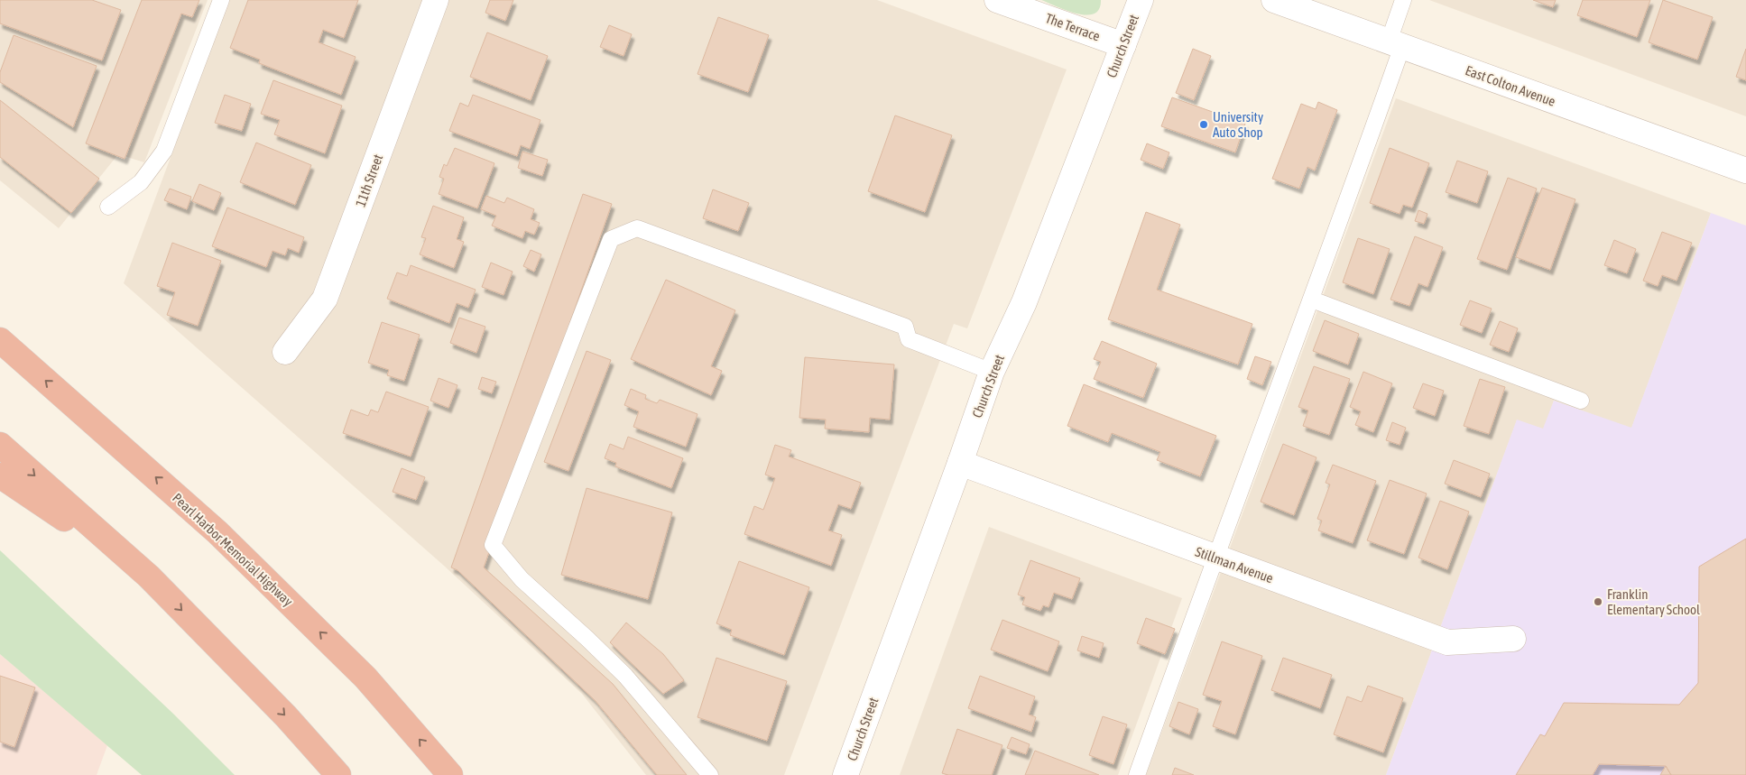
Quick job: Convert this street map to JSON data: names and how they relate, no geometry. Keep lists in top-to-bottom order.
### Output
{
  "streets": {
    "highway": ["Pearl Harbor Memorial Highway"],
    "street": [
      "The Terrace",
      "Church Street",
      "East Colton Avenue",
      "11th Street",
      "Stillman Avenue"
    ]
  },
  "crossings": [
    ["The Terrace", "Church Street"],
    ["Church Street", "Stillman Avenue"]
  ],
  "places": ["University Auto Shop", "Franklin Elementary School"]
}
